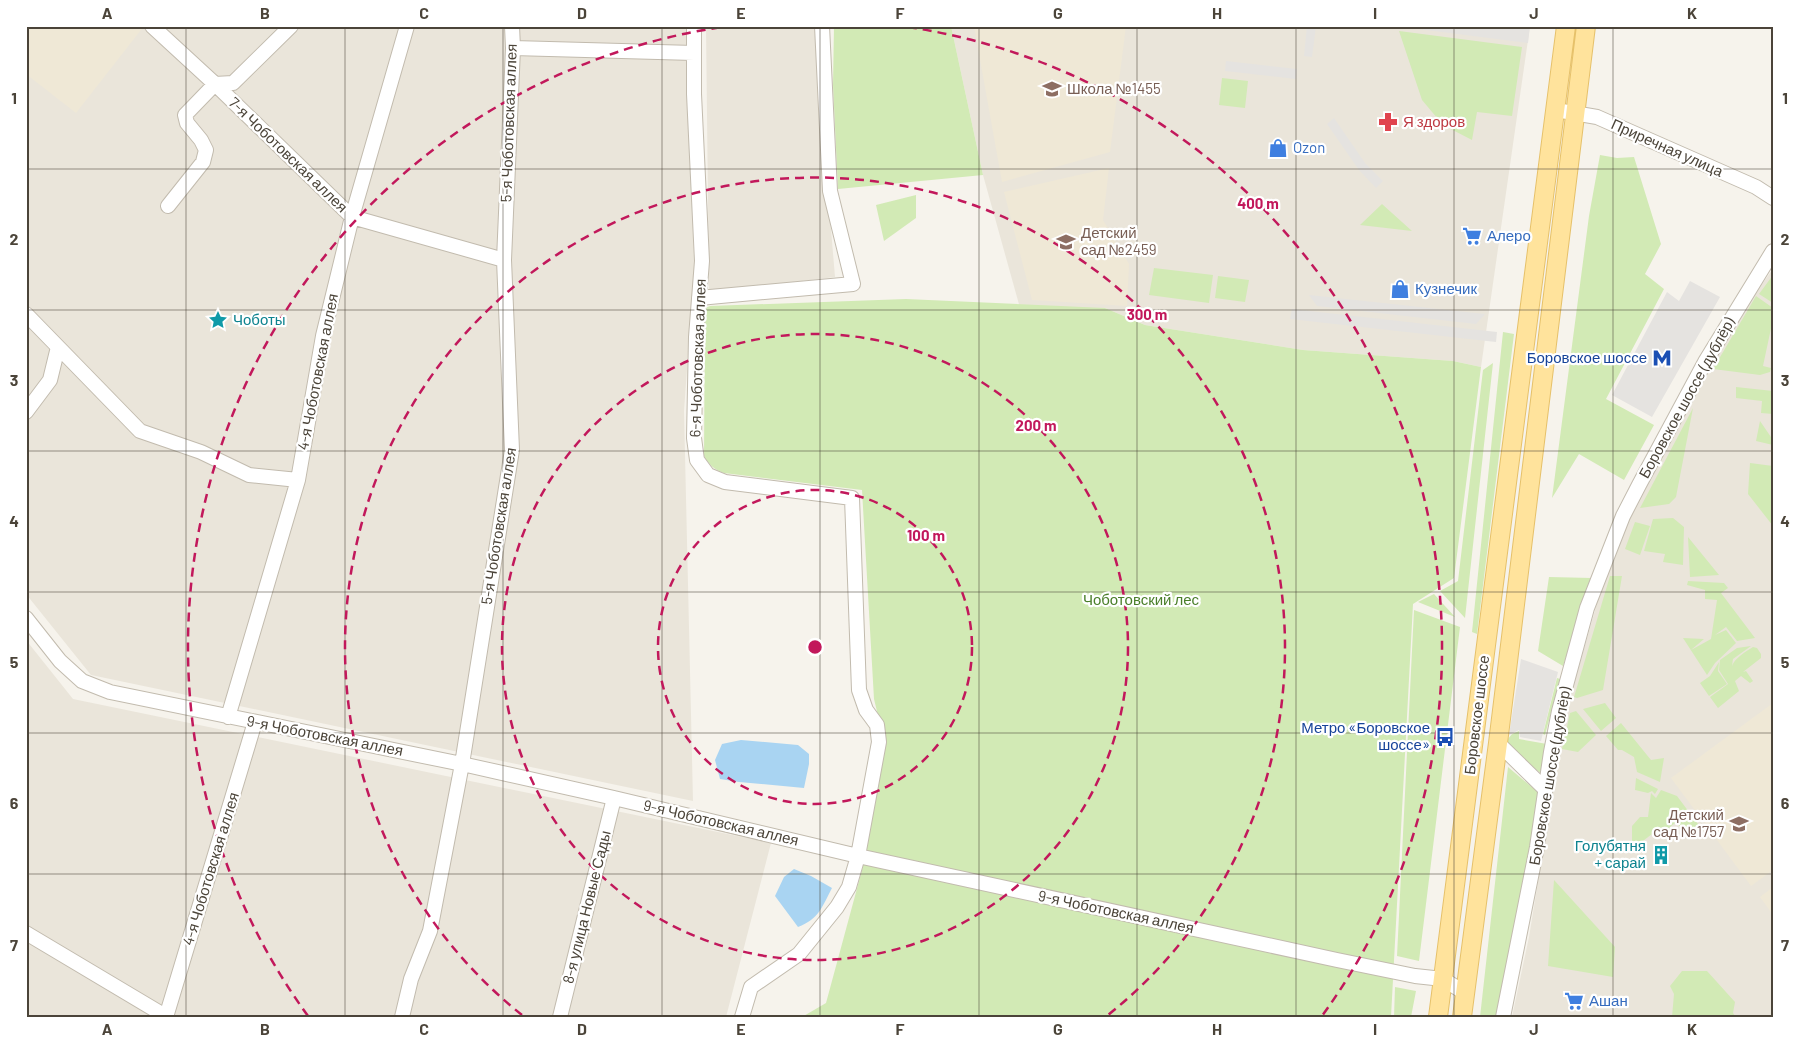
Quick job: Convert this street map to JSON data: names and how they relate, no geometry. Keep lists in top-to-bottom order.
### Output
{
  "streets": {
    "main road": ["Боровское шоссе"],
    "street": [
      "5-я Чоботовская аллея",
      "Приречная улица",
      "7-я Чоботовская аллея",
      "6-я Чоботовская аллея",
      "4-я Чоботовская аллея",
      "Боровское шоссе (дублёр)",
      "9-я Чоботовская аллея",
      "8-я улица Новые Сады"
    ]
  },
  "crossings": [
    ["5-я Чоботовская аллея", "7-я Чоботовская аллея"],
    ["5-я Чоботовская аллея", "9-я Чоботовская аллея"],
    ["Приречная улица", "Боровское шоссе"],
    ["7-я Чоботовская аллея", "4-я Чоботовская аллея"],
    ["6-я Чоботовская аллея", "9-я Чоботовская аллея"],
    ["4-я Чоботовская аллея", "9-я Чоботовская аллея"],
    ["Боровское шоссе", "9-я Чоботовская аллея"],
    ["9-я Чоботовская аллея", "8-я улица Новые Сады"]
  ],
  "parks": ["Чоботовский лес"],
  "places": {
    "school or university": ["Школа №1455", "Детский сад №2459", "Детский сад №1757"],
    "pharmacy": ["Я здоров"],
    "shop": ["Ozon", "Кузнечик"],
    "supermarket": ["Алеро", "Ашан"],
    "place": ["Чоботы"],
    "metro station": ["Боровское шоссе"],
    "bus stop": ["Метро «Боровское шоссе»"],
    "building": ["Голубятня + сарай"]
  },
  "grid": {
    "columns": [
      "A",
      "B",
      "C",
      "D",
      "E",
      "F",
      "G",
      "H",
      "I",
      "J",
      "K"
    ],
    "rows": [
      "1",
      "2",
      "3",
      "4",
      "5",
      "6",
      "7"
    ]
  },
  "rings": [
    "400 m",
    "300 m",
    "200 m",
    "100 m"
  ]
}
